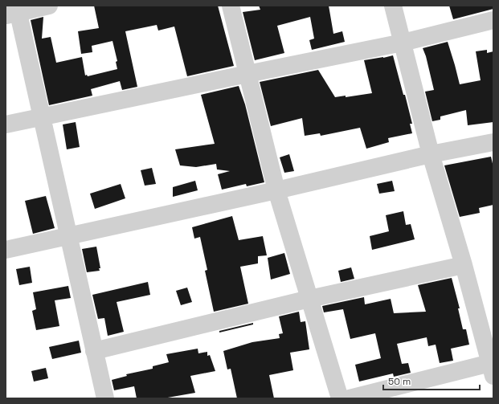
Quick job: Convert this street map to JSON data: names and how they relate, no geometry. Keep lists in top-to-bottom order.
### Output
{
  "scale_bar": "50 m"
}
